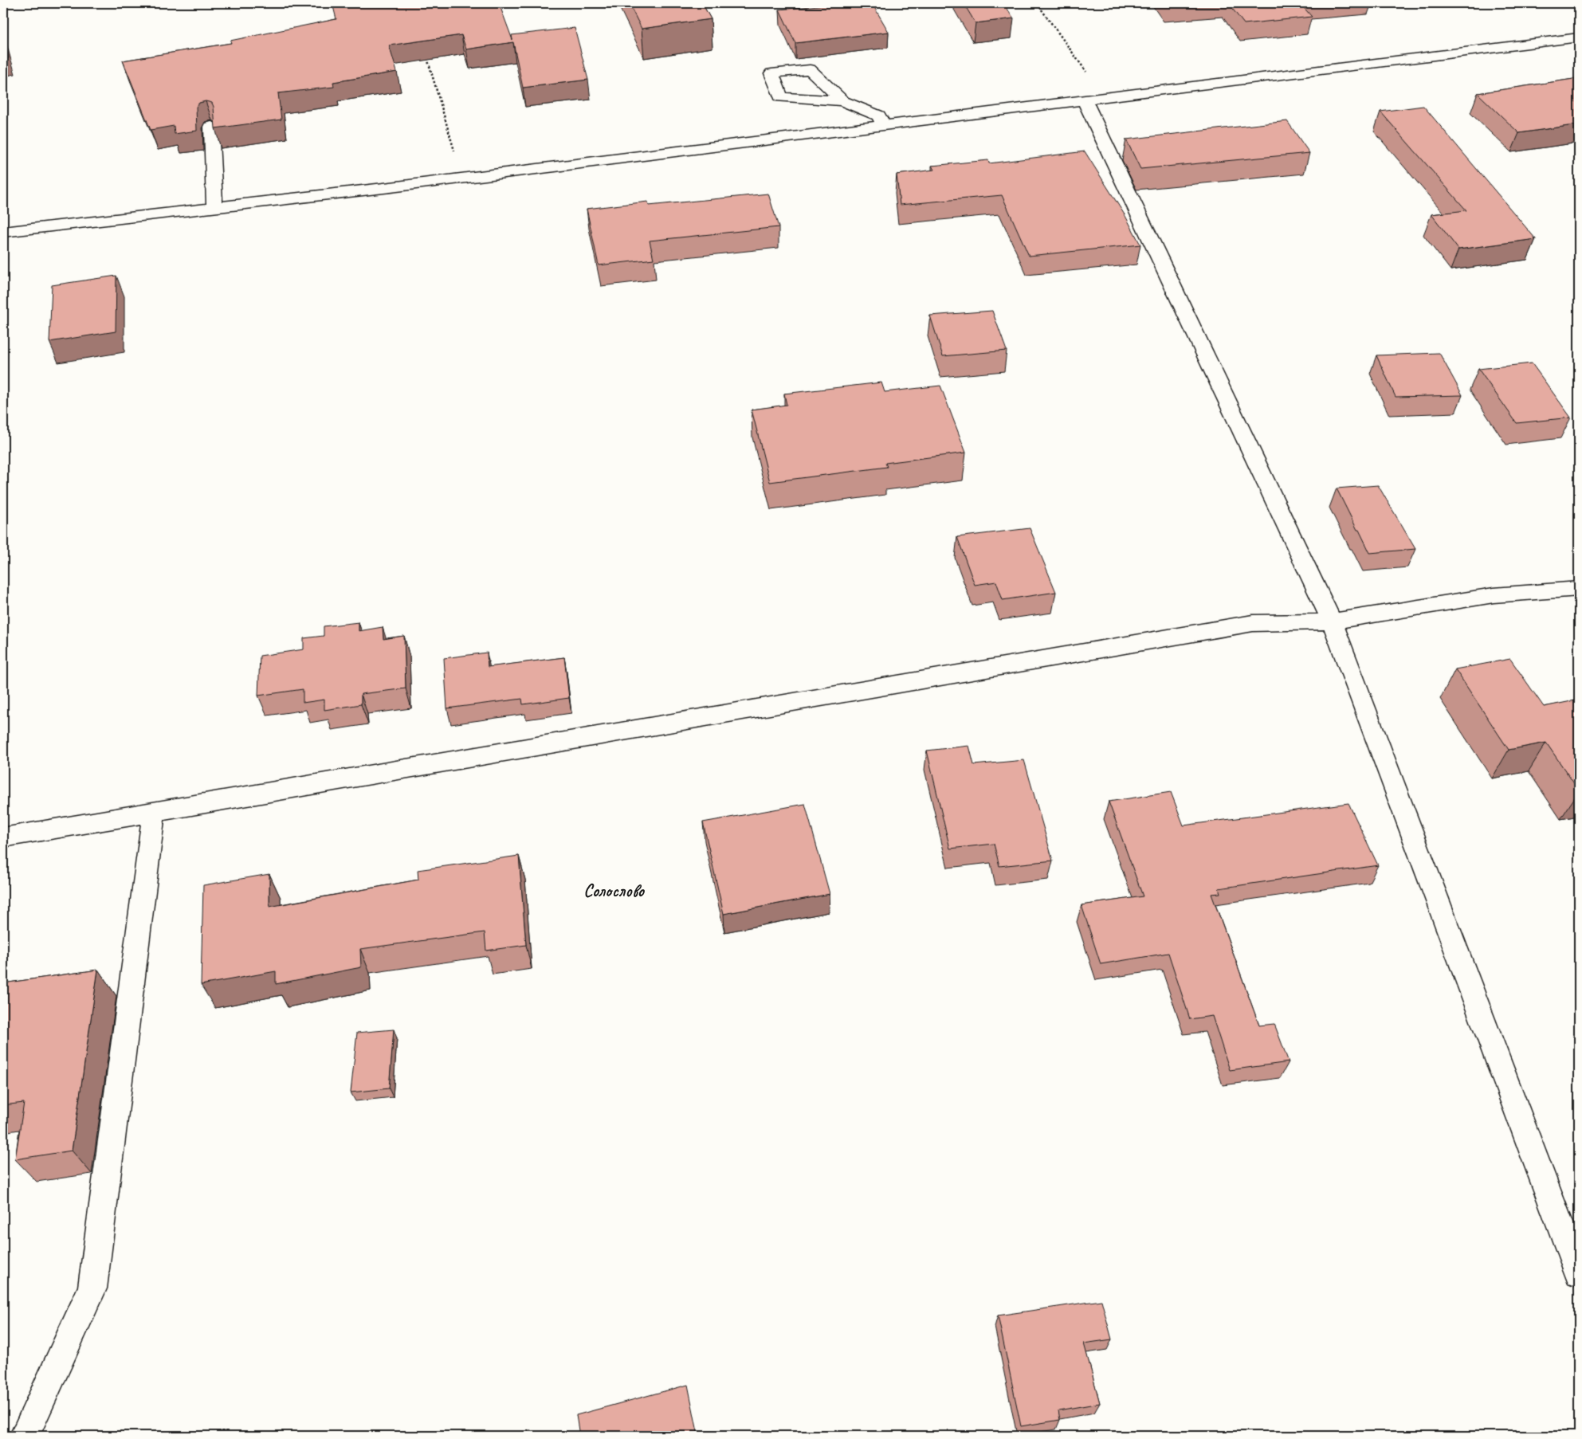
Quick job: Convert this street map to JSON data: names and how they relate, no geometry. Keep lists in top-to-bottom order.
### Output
{
  "districts": ["Солослово"]
}
